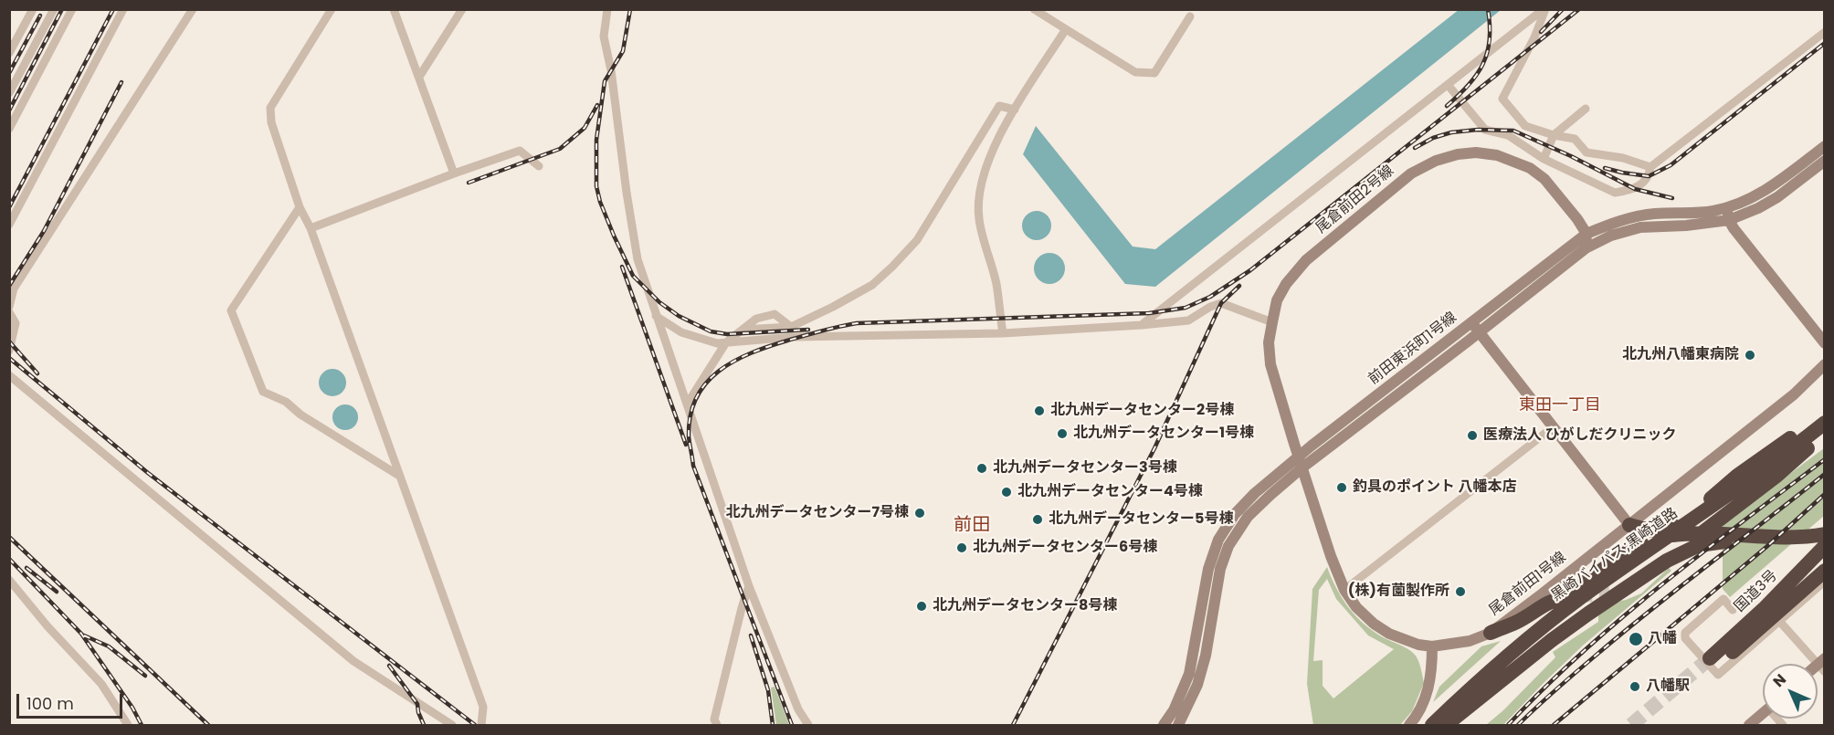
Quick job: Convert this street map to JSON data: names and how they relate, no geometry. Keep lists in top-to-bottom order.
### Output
{
  "streets": {
    "highway": ["黒崎バイパス;黒崎道路", "国道3号"],
    "street": ["尾倉前田2号線", "前田東浜町1号線", "尾倉前田1号線"]
  },
  "crossings": [
    ["尾倉前田2号線", "前田東浜町1号線"],
    ["尾倉前田2号線", "尾倉前田1号線"],
    ["前田東浜町1号線", "尾倉前田1号線"]
  ],
  "districts": ["東田一丁目", "前田"],
  "places": [
    "北九州八幡東病院",
    "北九州データセンター2号棟",
    "北九州データセンター1号棟",
    "医療法人 ひがしだクリニック",
    "北九州データセンター3号棟",
    "釣具のポイント 八幡本店",
    "北九州データセンター4号棟",
    "北九州データセンター7号棟",
    "北九州データセンター5号棟",
    "北九州データセンター6号棟",
    "(株)有薗製作所",
    "北九州データセンター8号棟",
    "八幡",
    "八幡駅"
  ],
  "scale_bar": "100 m",
  "north": "top left"
}
